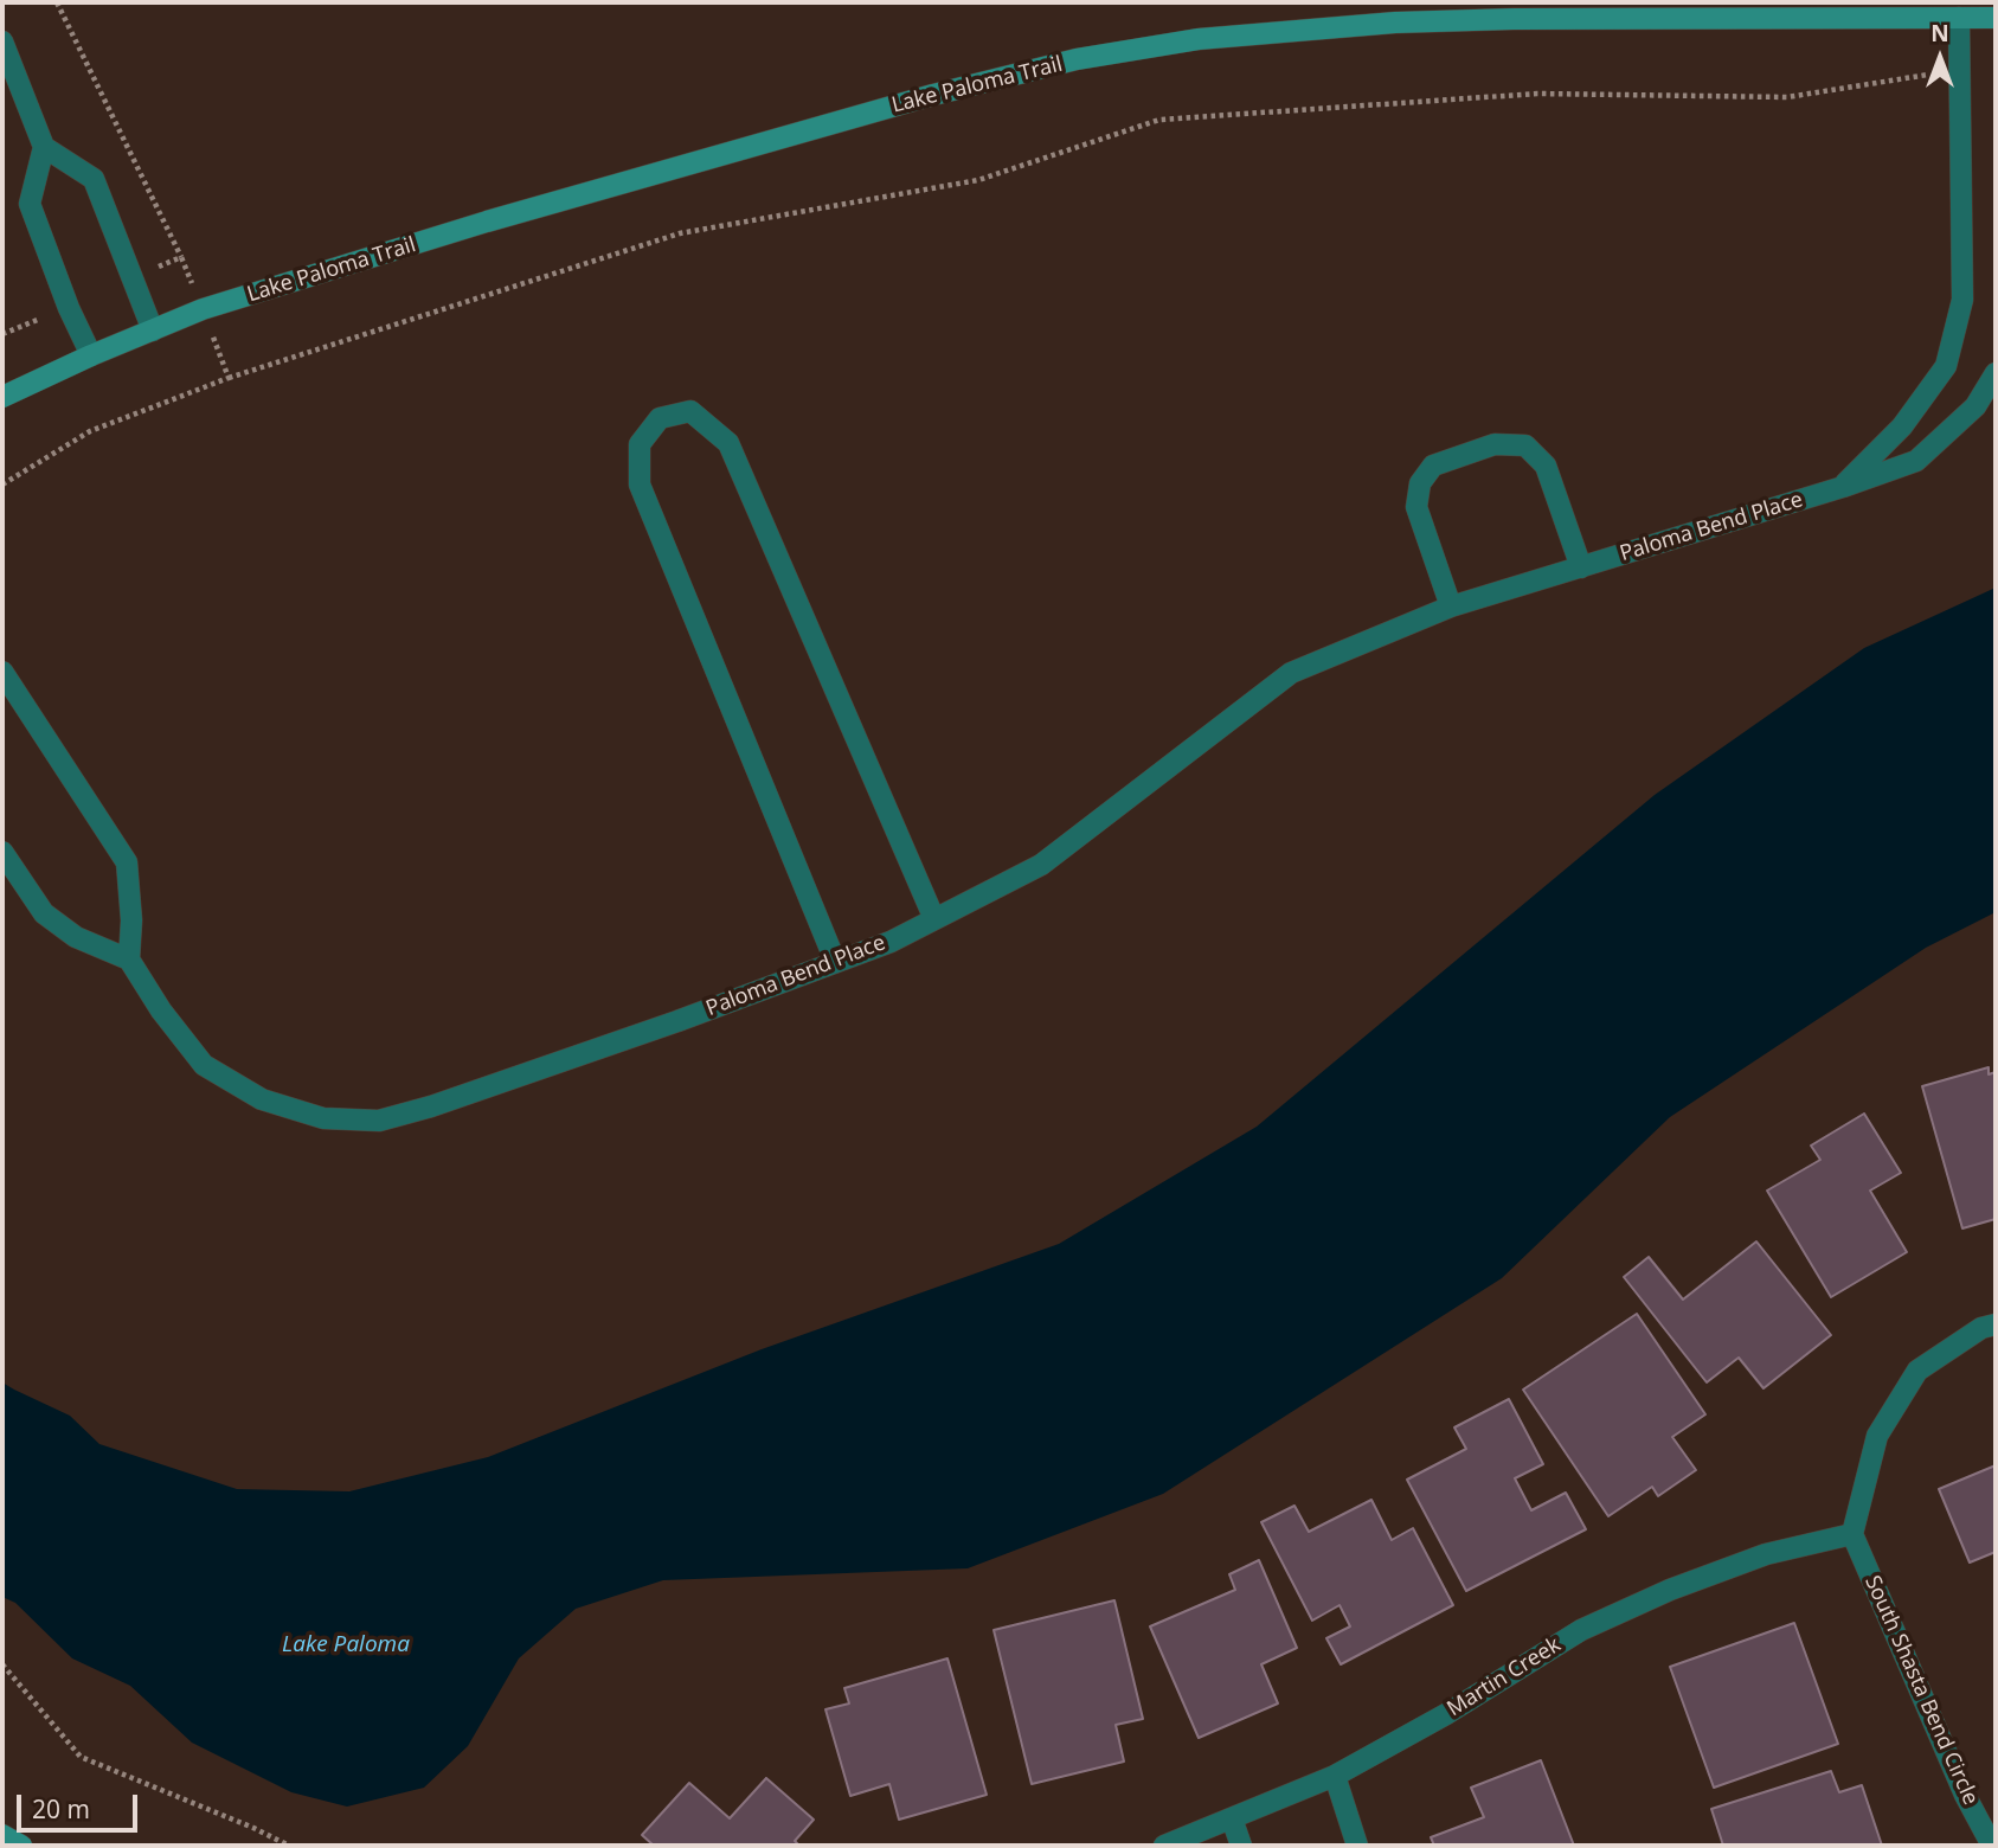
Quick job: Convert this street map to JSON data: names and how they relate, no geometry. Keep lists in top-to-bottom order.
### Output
{
  "streets": {
    "street": [
      "Lake Paloma Trail",
      "Paloma Bend Place",
      "Martin Creek",
      "South Shasta Bend Circle"
    ]
  },
  "crossings": [
    ["Lake Paloma Trail", "Paloma Bend Place"],
    ["Martin Creek", "South Shasta Bend Circle"]
  ],
  "water": ["Lake Paloma"],
  "scale_bar": "20 m",
  "north": "top"
}
